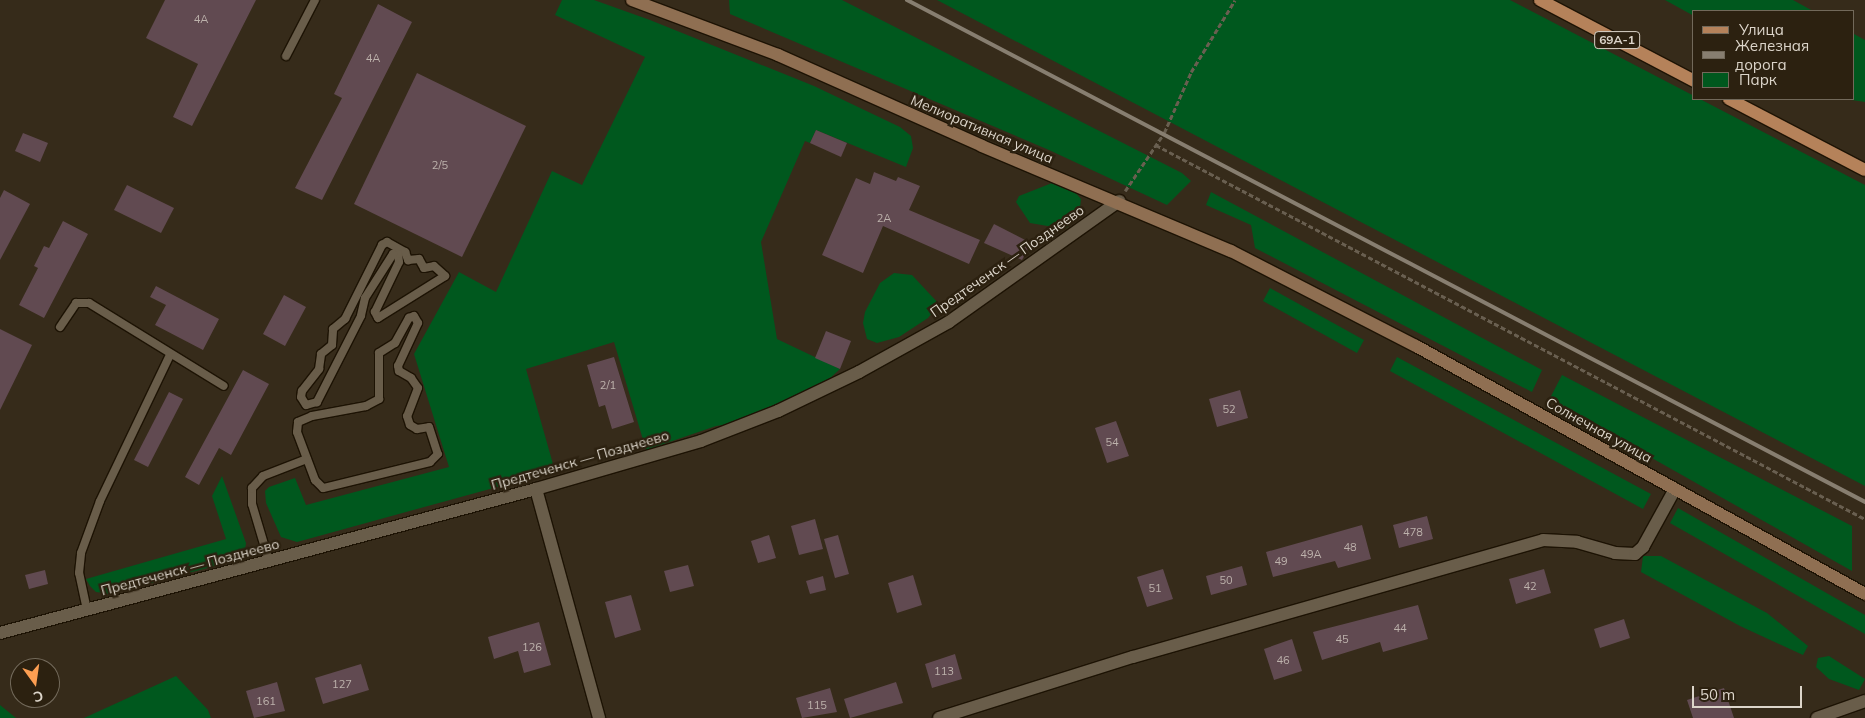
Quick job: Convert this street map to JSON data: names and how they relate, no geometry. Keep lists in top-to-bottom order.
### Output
{
  "streets": {
    "main road": ["69А-1"],
    "street": ["Мелиоративная улица", "Предтеченск — Позднеево", "Солнечная улица"]
  },
  "crossings": [
    ["Мелиоративная улица", "Предтеченск — Позднеево"],
    ["Мелиоративная улица", "Солнечная улица"]
  ],
  "house_numbers": [
    "4А",
    "4А",
    "2/5",
    "2А",
    "2/1",
    "52",
    "54",
    "478",
    "48",
    "49А",
    "49",
    "50",
    "42",
    "51",
    "44",
    "45",
    "126",
    "46",
    "113",
    "127",
    "161",
    "115"
  ],
  "legend": ["Улица", "Железная дорога", "Парк"],
  "scale_bar": "50 m",
  "north": "bottom"
}
